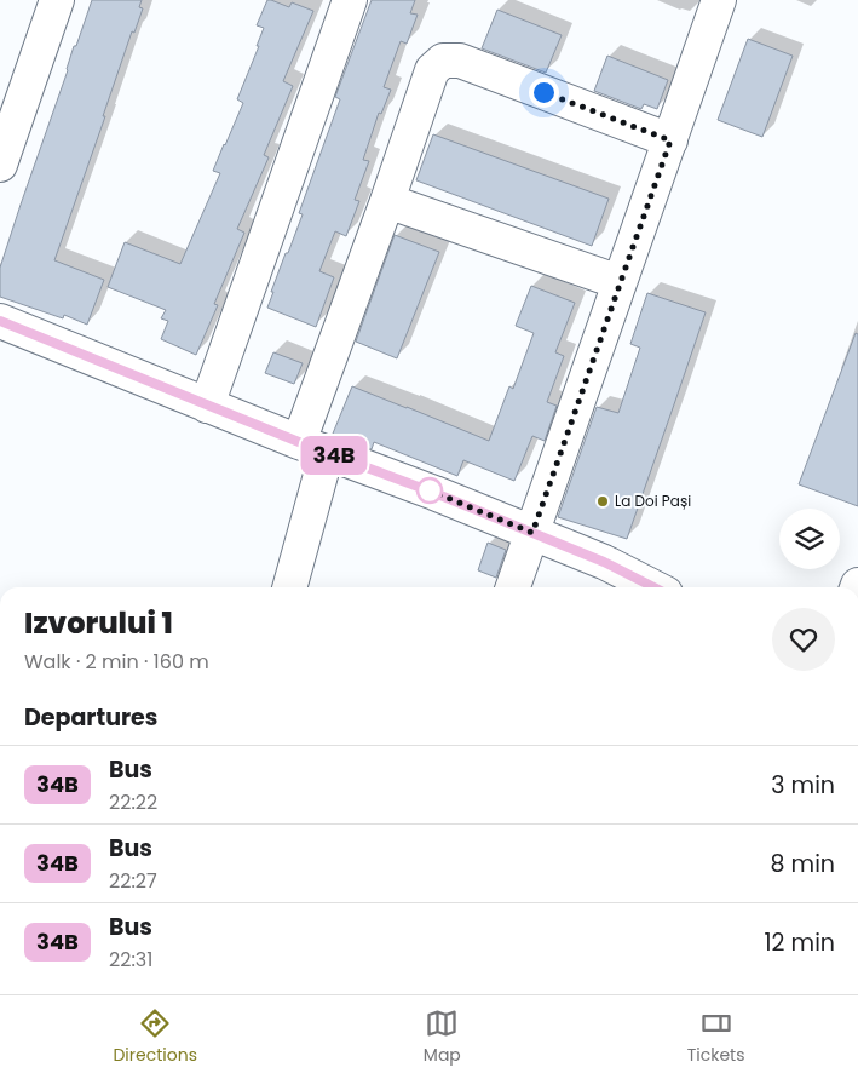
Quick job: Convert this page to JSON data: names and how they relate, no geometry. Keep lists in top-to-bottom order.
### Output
{
  "places": ["La Doi Pași"],
  "lines": ["bus line 34B"],
  "page": {
    "on_map": "34B",
    "heading": [
      ["Izvorului 1", "Walk · 2 min · 160 m"],
      "Departures"
    ],
    "list": [
      {
        "mark": "34B",
        "name": "Bus",
        "note": "22:22",
        "value": "3 min"
      },
      {
        "mark": "34B",
        "name": "Bus",
        "note": "22:27",
        "value": "8 min"
      },
      {
        "mark": "34B",
        "name": "Bus",
        "note": "22:31",
        "value": "12 min"
      }
    ],
    "tabs": ["Directions", "Map", "Tickets"]
  }
}
